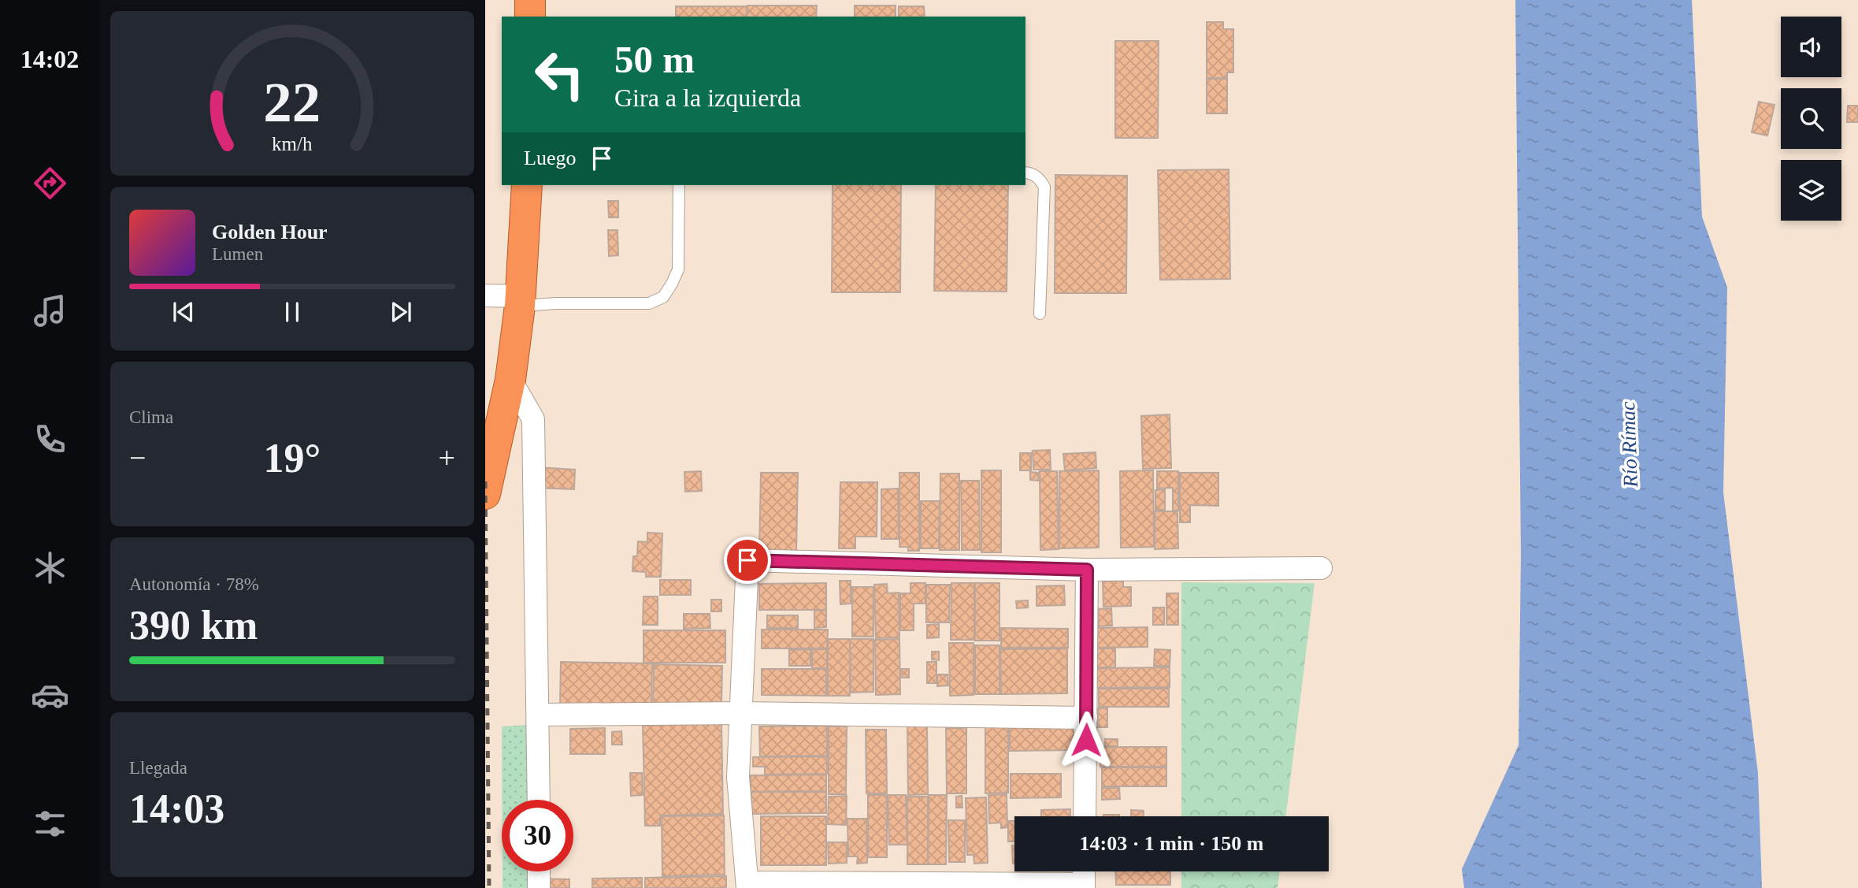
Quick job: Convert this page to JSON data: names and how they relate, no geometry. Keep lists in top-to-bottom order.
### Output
{
  "water": ["Río Rímac"],
  "page": {
    "tabs": "14:02",
    "turn": ["50 m", "Gira a la izquierda"],
    "then": "Luego",
    "song": ["Golden Hour", "Lumen"],
    "tile": [
      "Clima",
      ["Autonomía · 78%", "390 km"],
      ["Llegada", "14:03"]
    ],
    "heat": ["−", "19°", "+"],
    "limit": "30",
    "trip": "14:03 · 1 min · 150 m",
    "gauge": ["22", "km/h"]
  }
}
